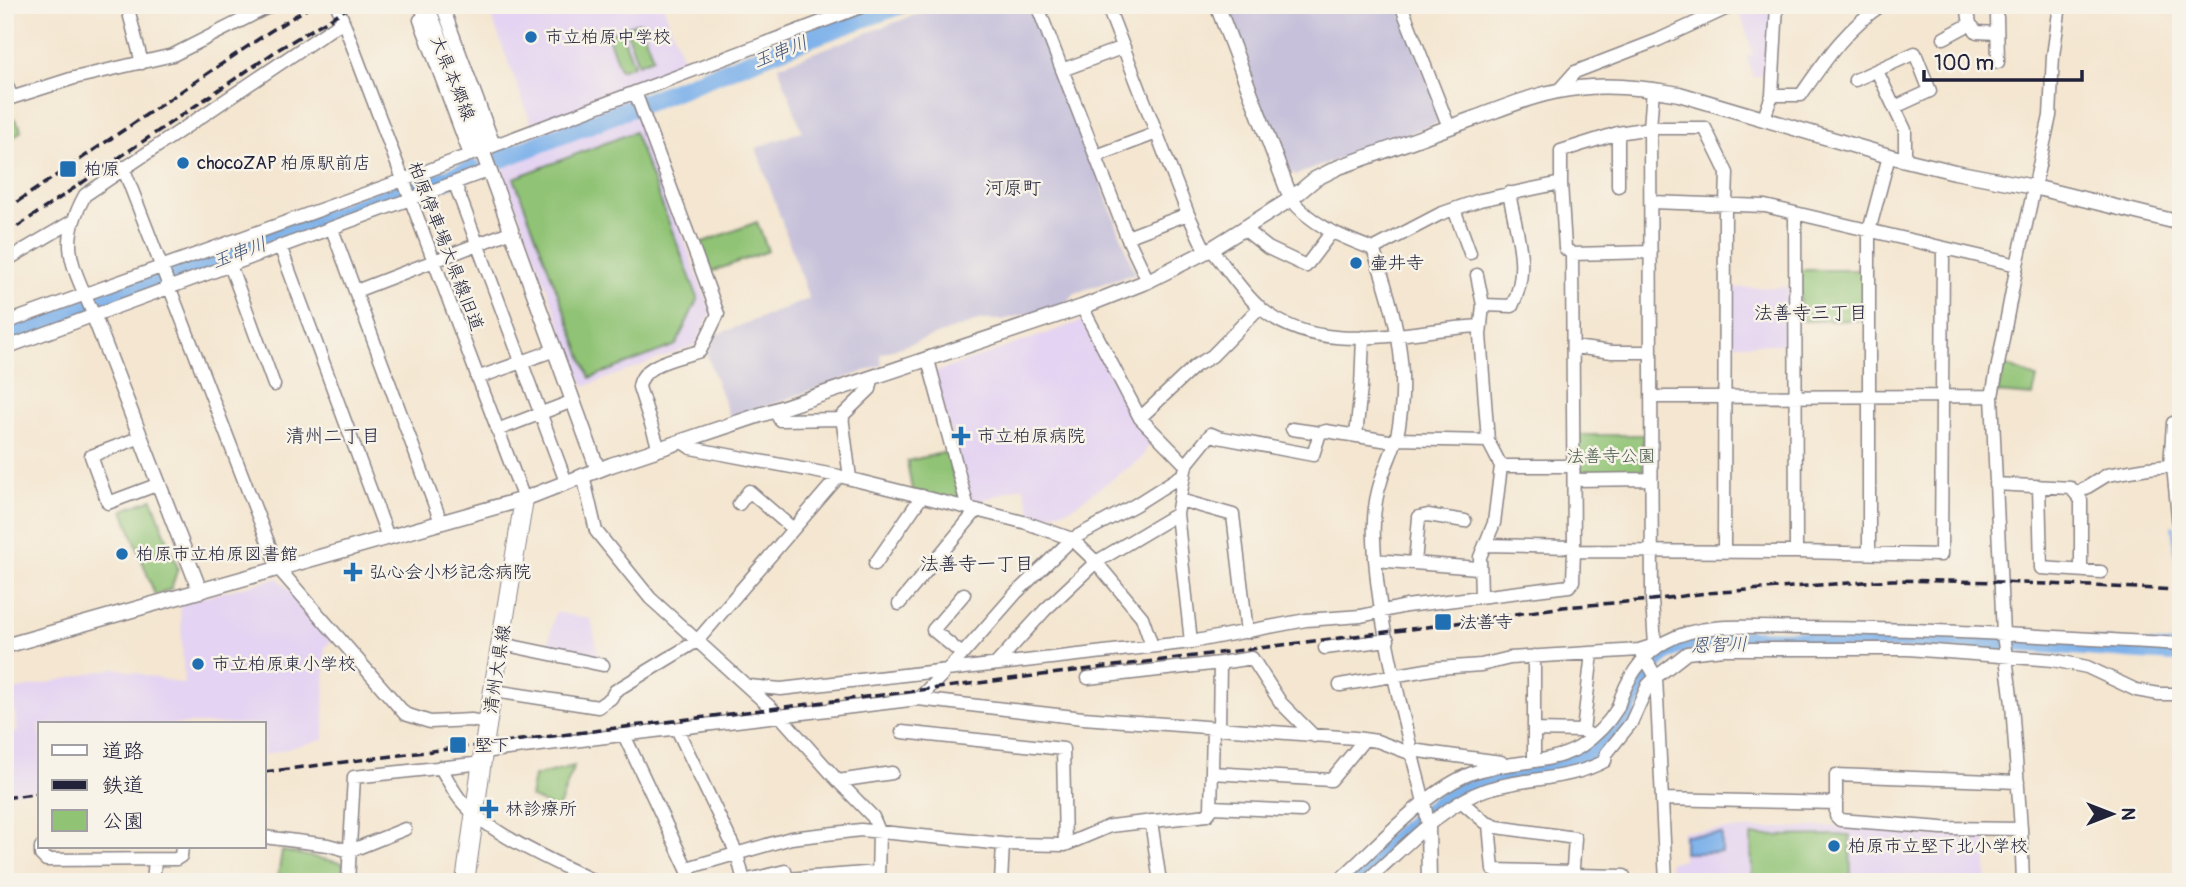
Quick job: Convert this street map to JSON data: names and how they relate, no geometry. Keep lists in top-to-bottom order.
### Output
{
  "streets": {
    "highway": ["大県本郷線"],
    "main road": ["清州大県線"],
    "street": ["柏原停車場大県線旧道"]
  },
  "crossings": [
    ["柏原停車場大県線旧道", "清州大県線"]
  ],
  "districts": [
    "河原町",
    "法善寺三丁目",
    "清州二丁目",
    "法善寺一丁目"
  ],
  "water": ["玉串川", "恩智川"],
  "parks": ["法善寺公園"],
  "places": {
    "other": [
      "市立柏原中学校",
      "chocoZAP 柏原駅前店",
      "壷井寺",
      "柏原市立柏原図書館",
      "市立柏原東小学校",
      "柏原市立堅下北小学校"
    ],
    "transit": ["柏原", "法善寺", "堅下"],
    "health": ["市立柏原病院", "弘心会小杉記念病院", "林診療所"]
  },
  "legend": ["道路", "鉄道", "公園"],
  "scale_bar": "100 m",
  "north": "right"
}
